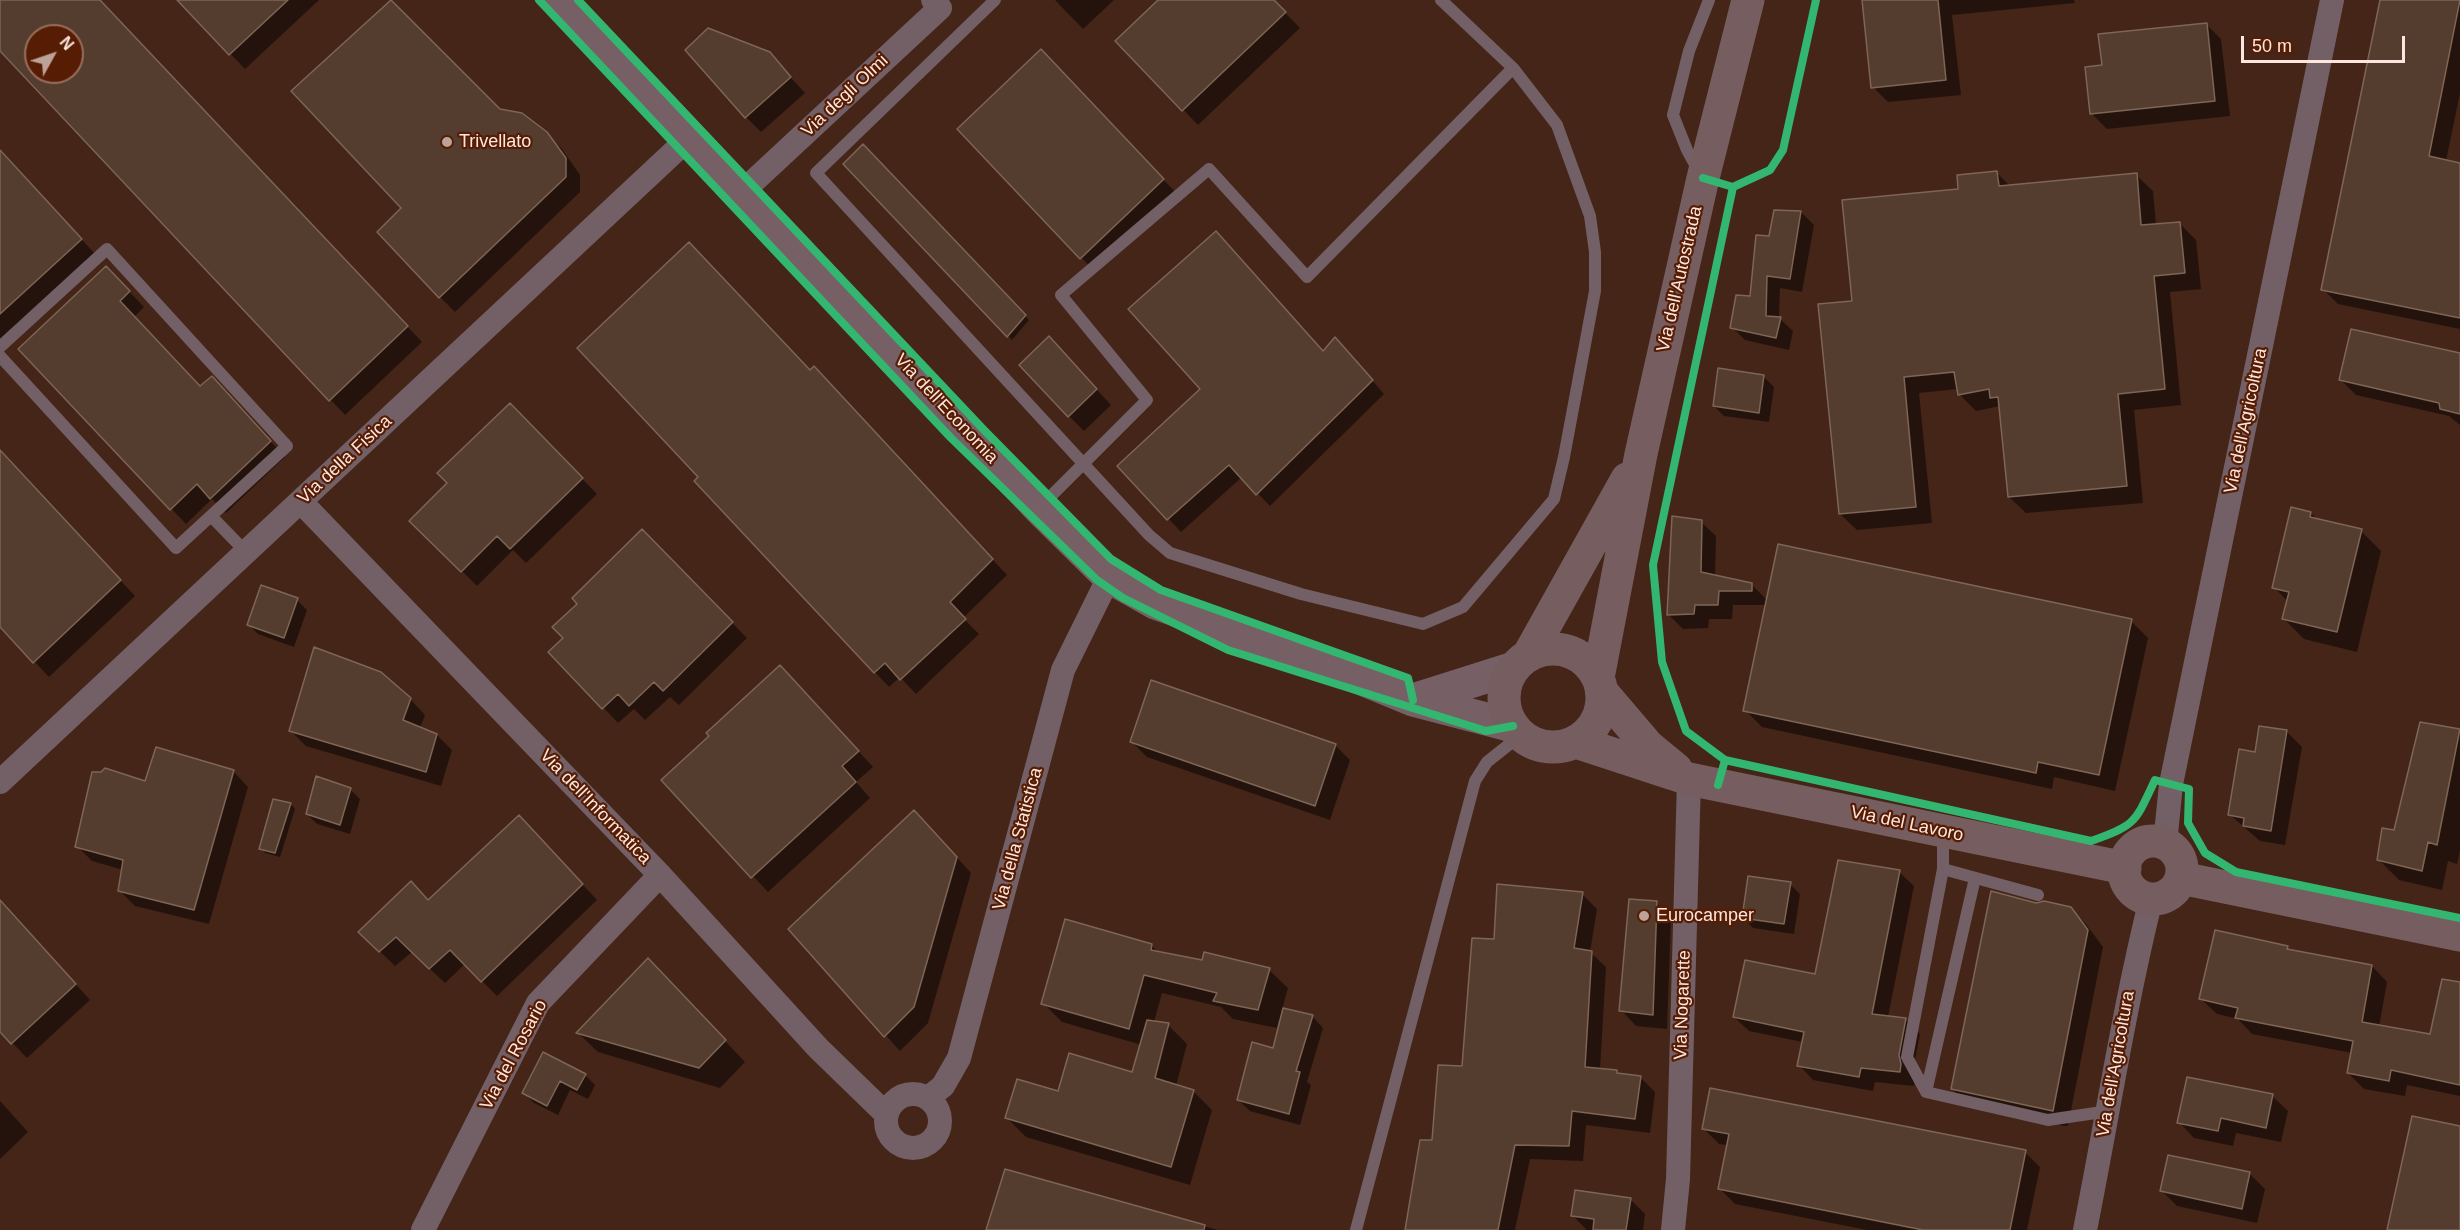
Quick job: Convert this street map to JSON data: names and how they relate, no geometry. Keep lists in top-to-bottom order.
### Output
{
  "streets": {
    "main road": ["Via dell'Autostrada", "Via dell'Economia", "Via del Lavoro"],
    "street": [
      "Via degli Olmi",
      "Via dell'Agricoltura",
      "Via della Fisica",
      "Via dell'Informatica",
      "Via della Statistica",
      "Via Nogarette",
      "Via del Rosario"
    ]
  },
  "crossings": [
    ["Via degli Olmi", "Via dell'Economia"],
    ["Via dell'Autostrada", "Via dell'Economia"],
    ["Via dell'Autostrada", "Via del Lavoro"],
    ["Via dell'Economia", "Via della Fisica"],
    ["Via dell'Economia", "Via del Lavoro"],
    ["Via dell'Economia", "Via della Statistica"],
    ["Via dell'Agricoltura", "Via del Lavoro"],
    ["Via della Fisica", "Via dell'Informatica"],
    ["Via dell'Informatica", "Via della Statistica"],
    ["Via dell'Informatica", "Via del Rosario"],
    ["Via del Lavoro", "Via Nogarette"]
  ],
  "places": ["Trivellato", "Eurocamper"],
  "scale_bar": "50 m",
  "north": "top right"
}
